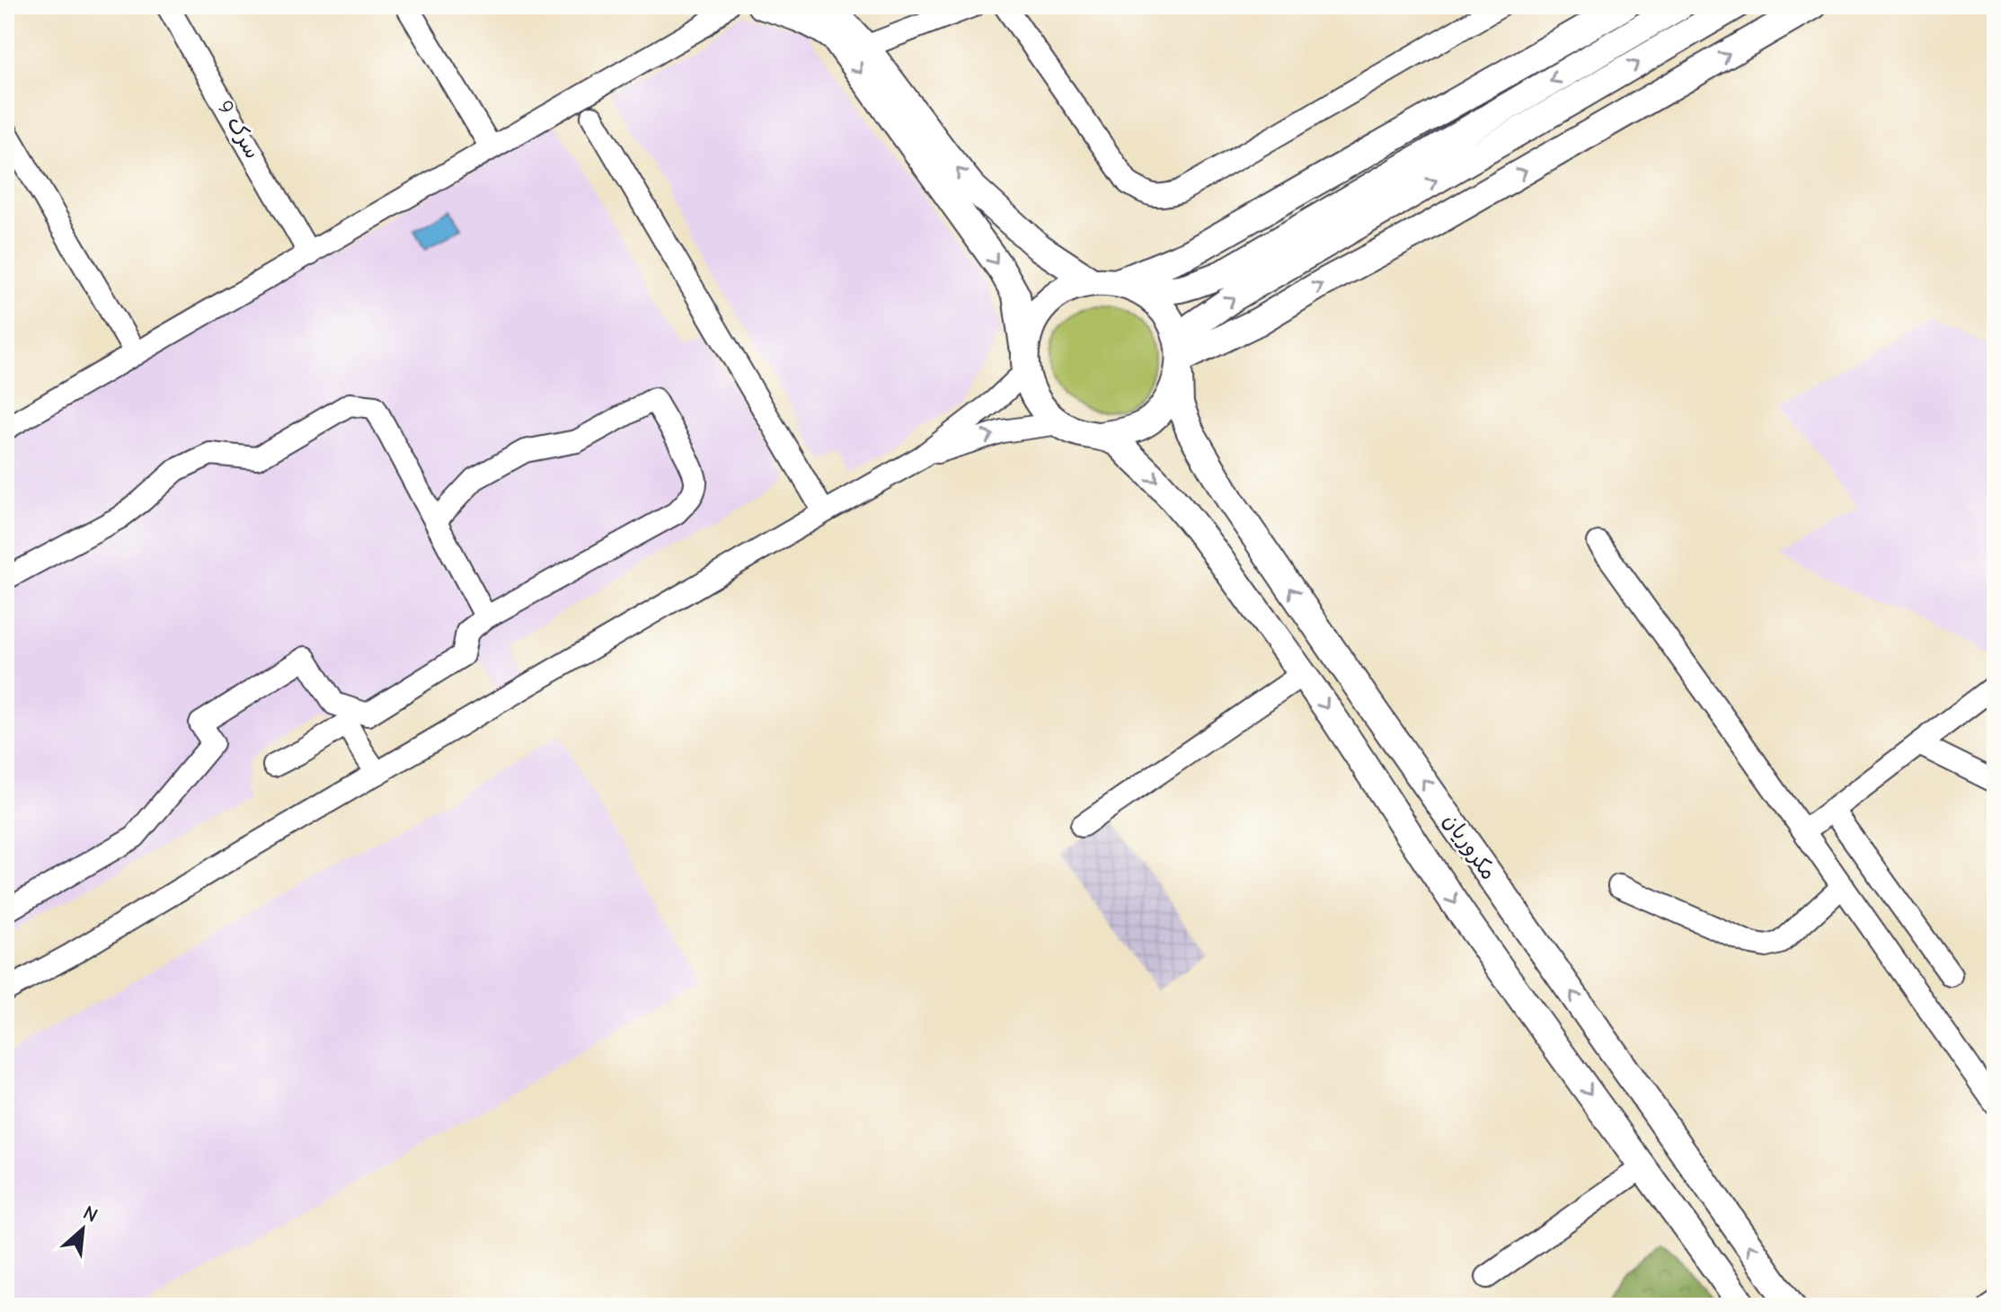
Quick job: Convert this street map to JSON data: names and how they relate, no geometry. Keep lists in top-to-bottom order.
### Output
{
  "streets": {
    "main road": ["مکروریان"],
    "street": ["سرک 9"]
  },
  "north": "top right"
}
